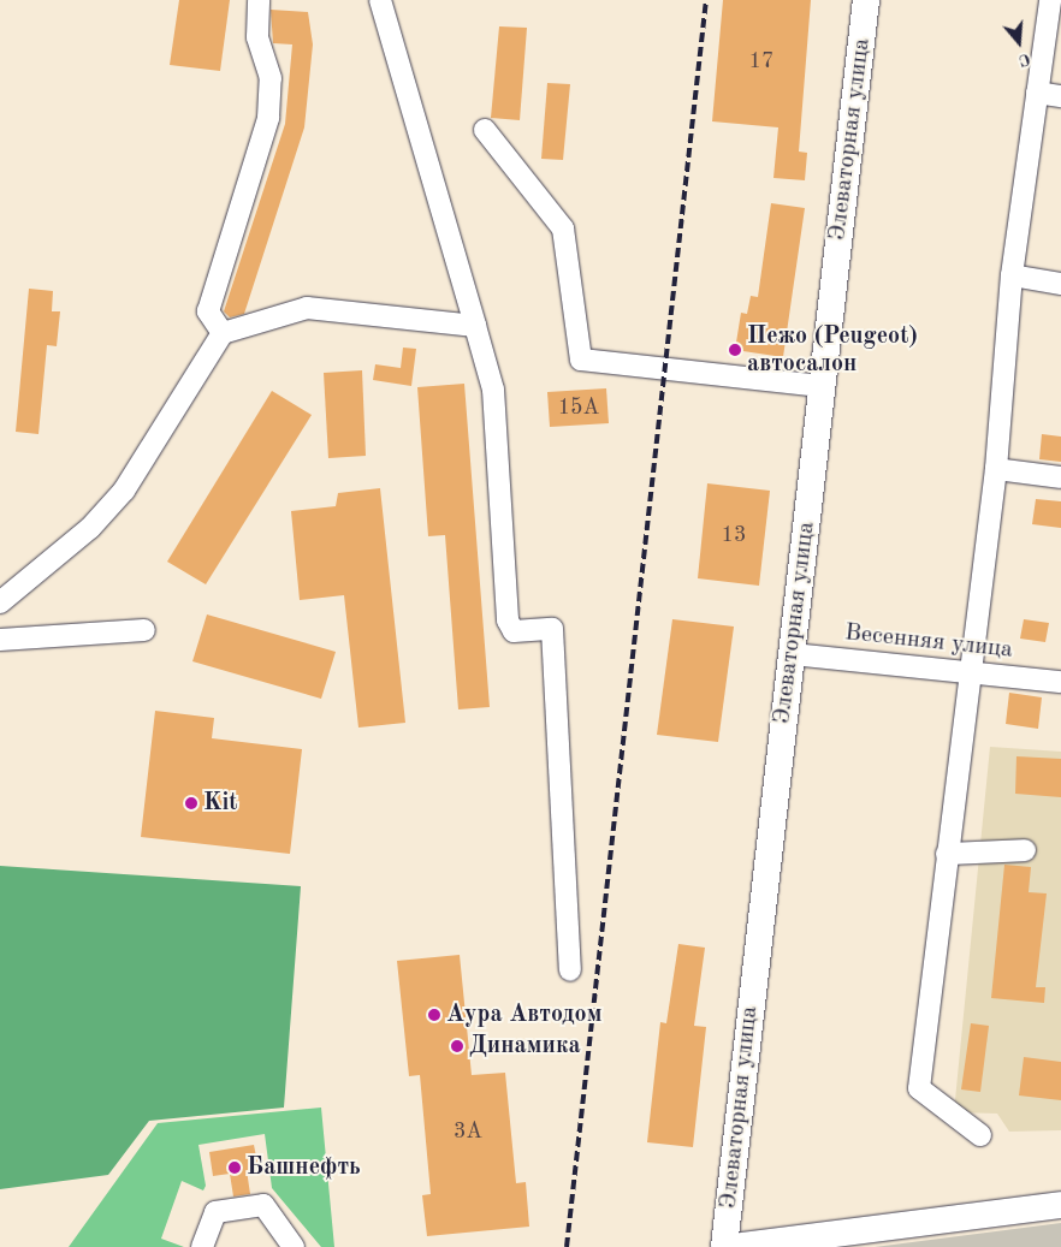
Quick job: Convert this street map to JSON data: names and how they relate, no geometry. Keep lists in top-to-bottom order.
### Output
{
  "streets": {
    "main road": ["Элеваторная улица"],
    "street": ["Весенняя улица"]
  },
  "crossings": [
    ["Элеваторная улица", "Весенняя улица"]
  ],
  "places": [
    "Пежо (Peugeot) автосалон",
    "Kit",
    "Аура Автодом",
    "Динамика",
    "Башнефть"
  ],
  "house_numbers": [
    "17",
    "15А",
    "13",
    "3А"
  ],
  "north": "bottom"
}
